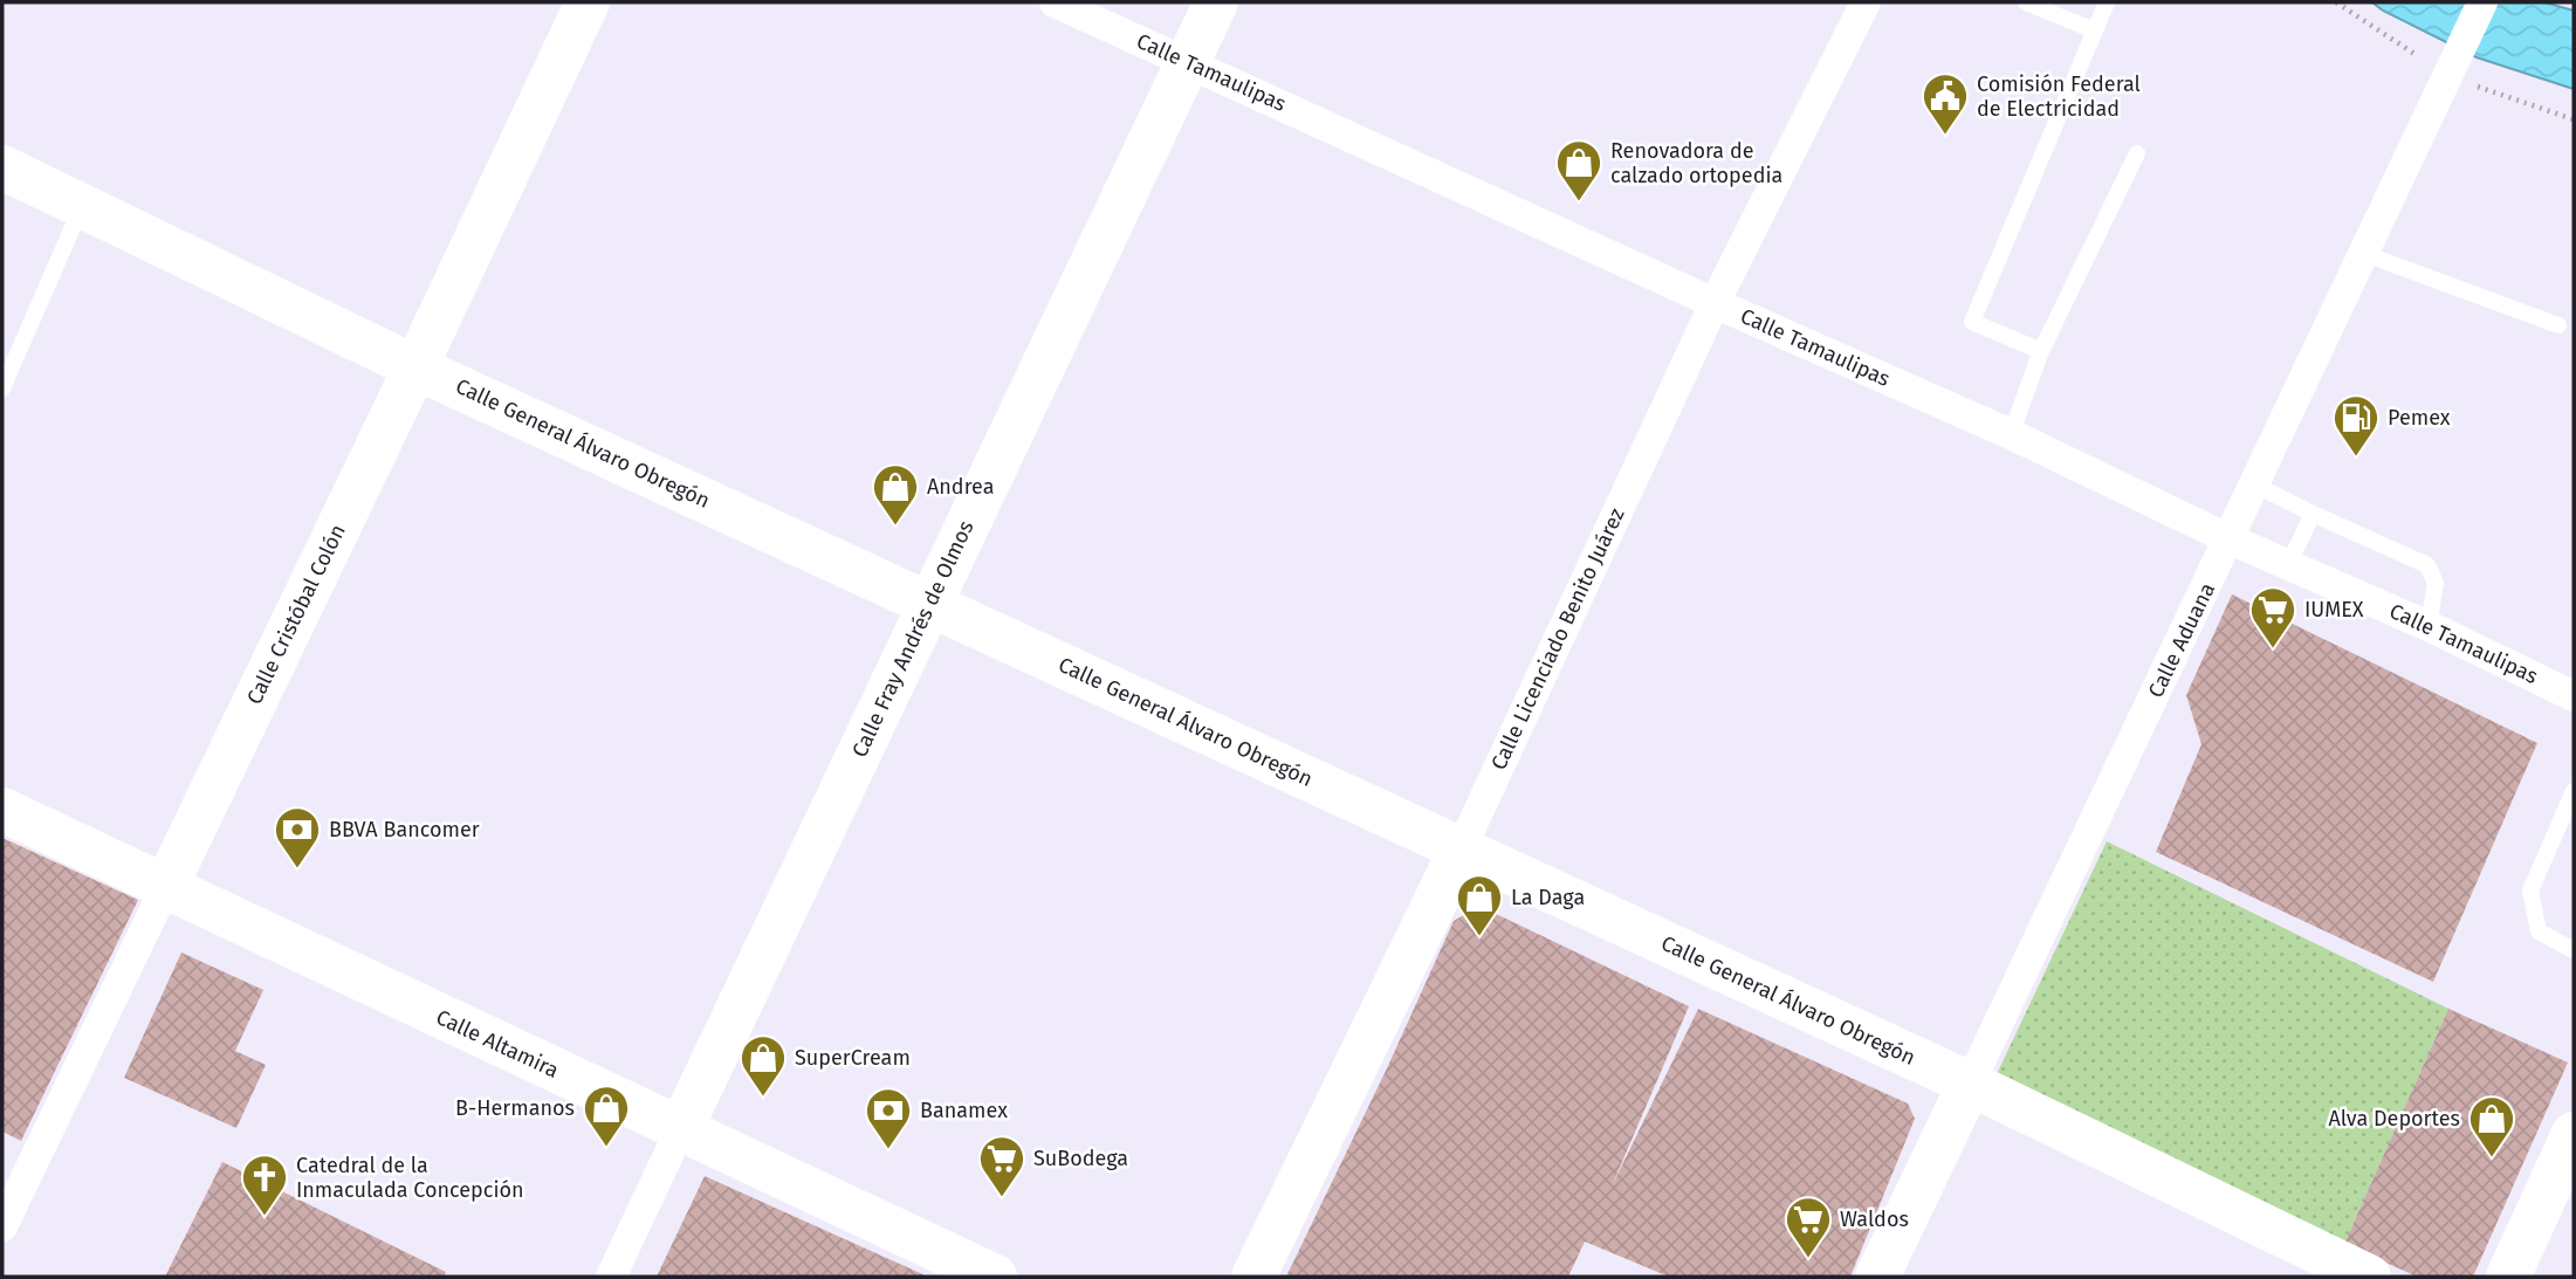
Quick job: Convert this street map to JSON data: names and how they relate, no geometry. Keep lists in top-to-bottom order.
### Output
{
  "streets": {
    "main road": [
      "Calle General Álvaro Obregón",
      "Calle Cristóbal Colón",
      "Calle Fray Andrés de Olmos",
      "Calle Licenciado Benito Juárez",
      "Calle Aduana",
      "Calle Altamira"
    ],
    "street": ["Calle Tamaulipas"]
  },
  "crossings": [
    ["Calle Tamaulipas", "Calle Fray Andrés de Olmos"],
    ["Calle Tamaulipas", "Calle Licenciado Benito Juárez"],
    ["Calle Tamaulipas", "Calle Aduana"],
    ["Calle General Álvaro Obregón", "Calle Cristóbal Colón"],
    ["Calle General Álvaro Obregón", "Calle Fray Andrés de Olmos"],
    ["Calle General Álvaro Obregón", "Calle Licenciado Benito Juárez"],
    ["Calle General Álvaro Obregón", "Calle Aduana"],
    ["Calle Cristóbal Colón", "Calle Altamira"],
    ["Calle Fray Andrés de Olmos", "Calle Altamira"]
  ],
  "places": {
    "public building": ["Comisión Federal de Electricidad"],
    "shop": [
      "Renovadora de calzado ortopedia",
      "Andrea",
      "La Daga",
      "SuperCream",
      "B-Hermanos",
      "Alva Deportes"
    ],
    "fuel station": ["Pemex"],
    "supermarket": ["IUMEX", "SuBodega", "Waldos"],
    "bank": ["BBVA Bancomer", "Banamex"],
    "church": ["Catedral de la Inmaculada Concepción"]
  }
}
